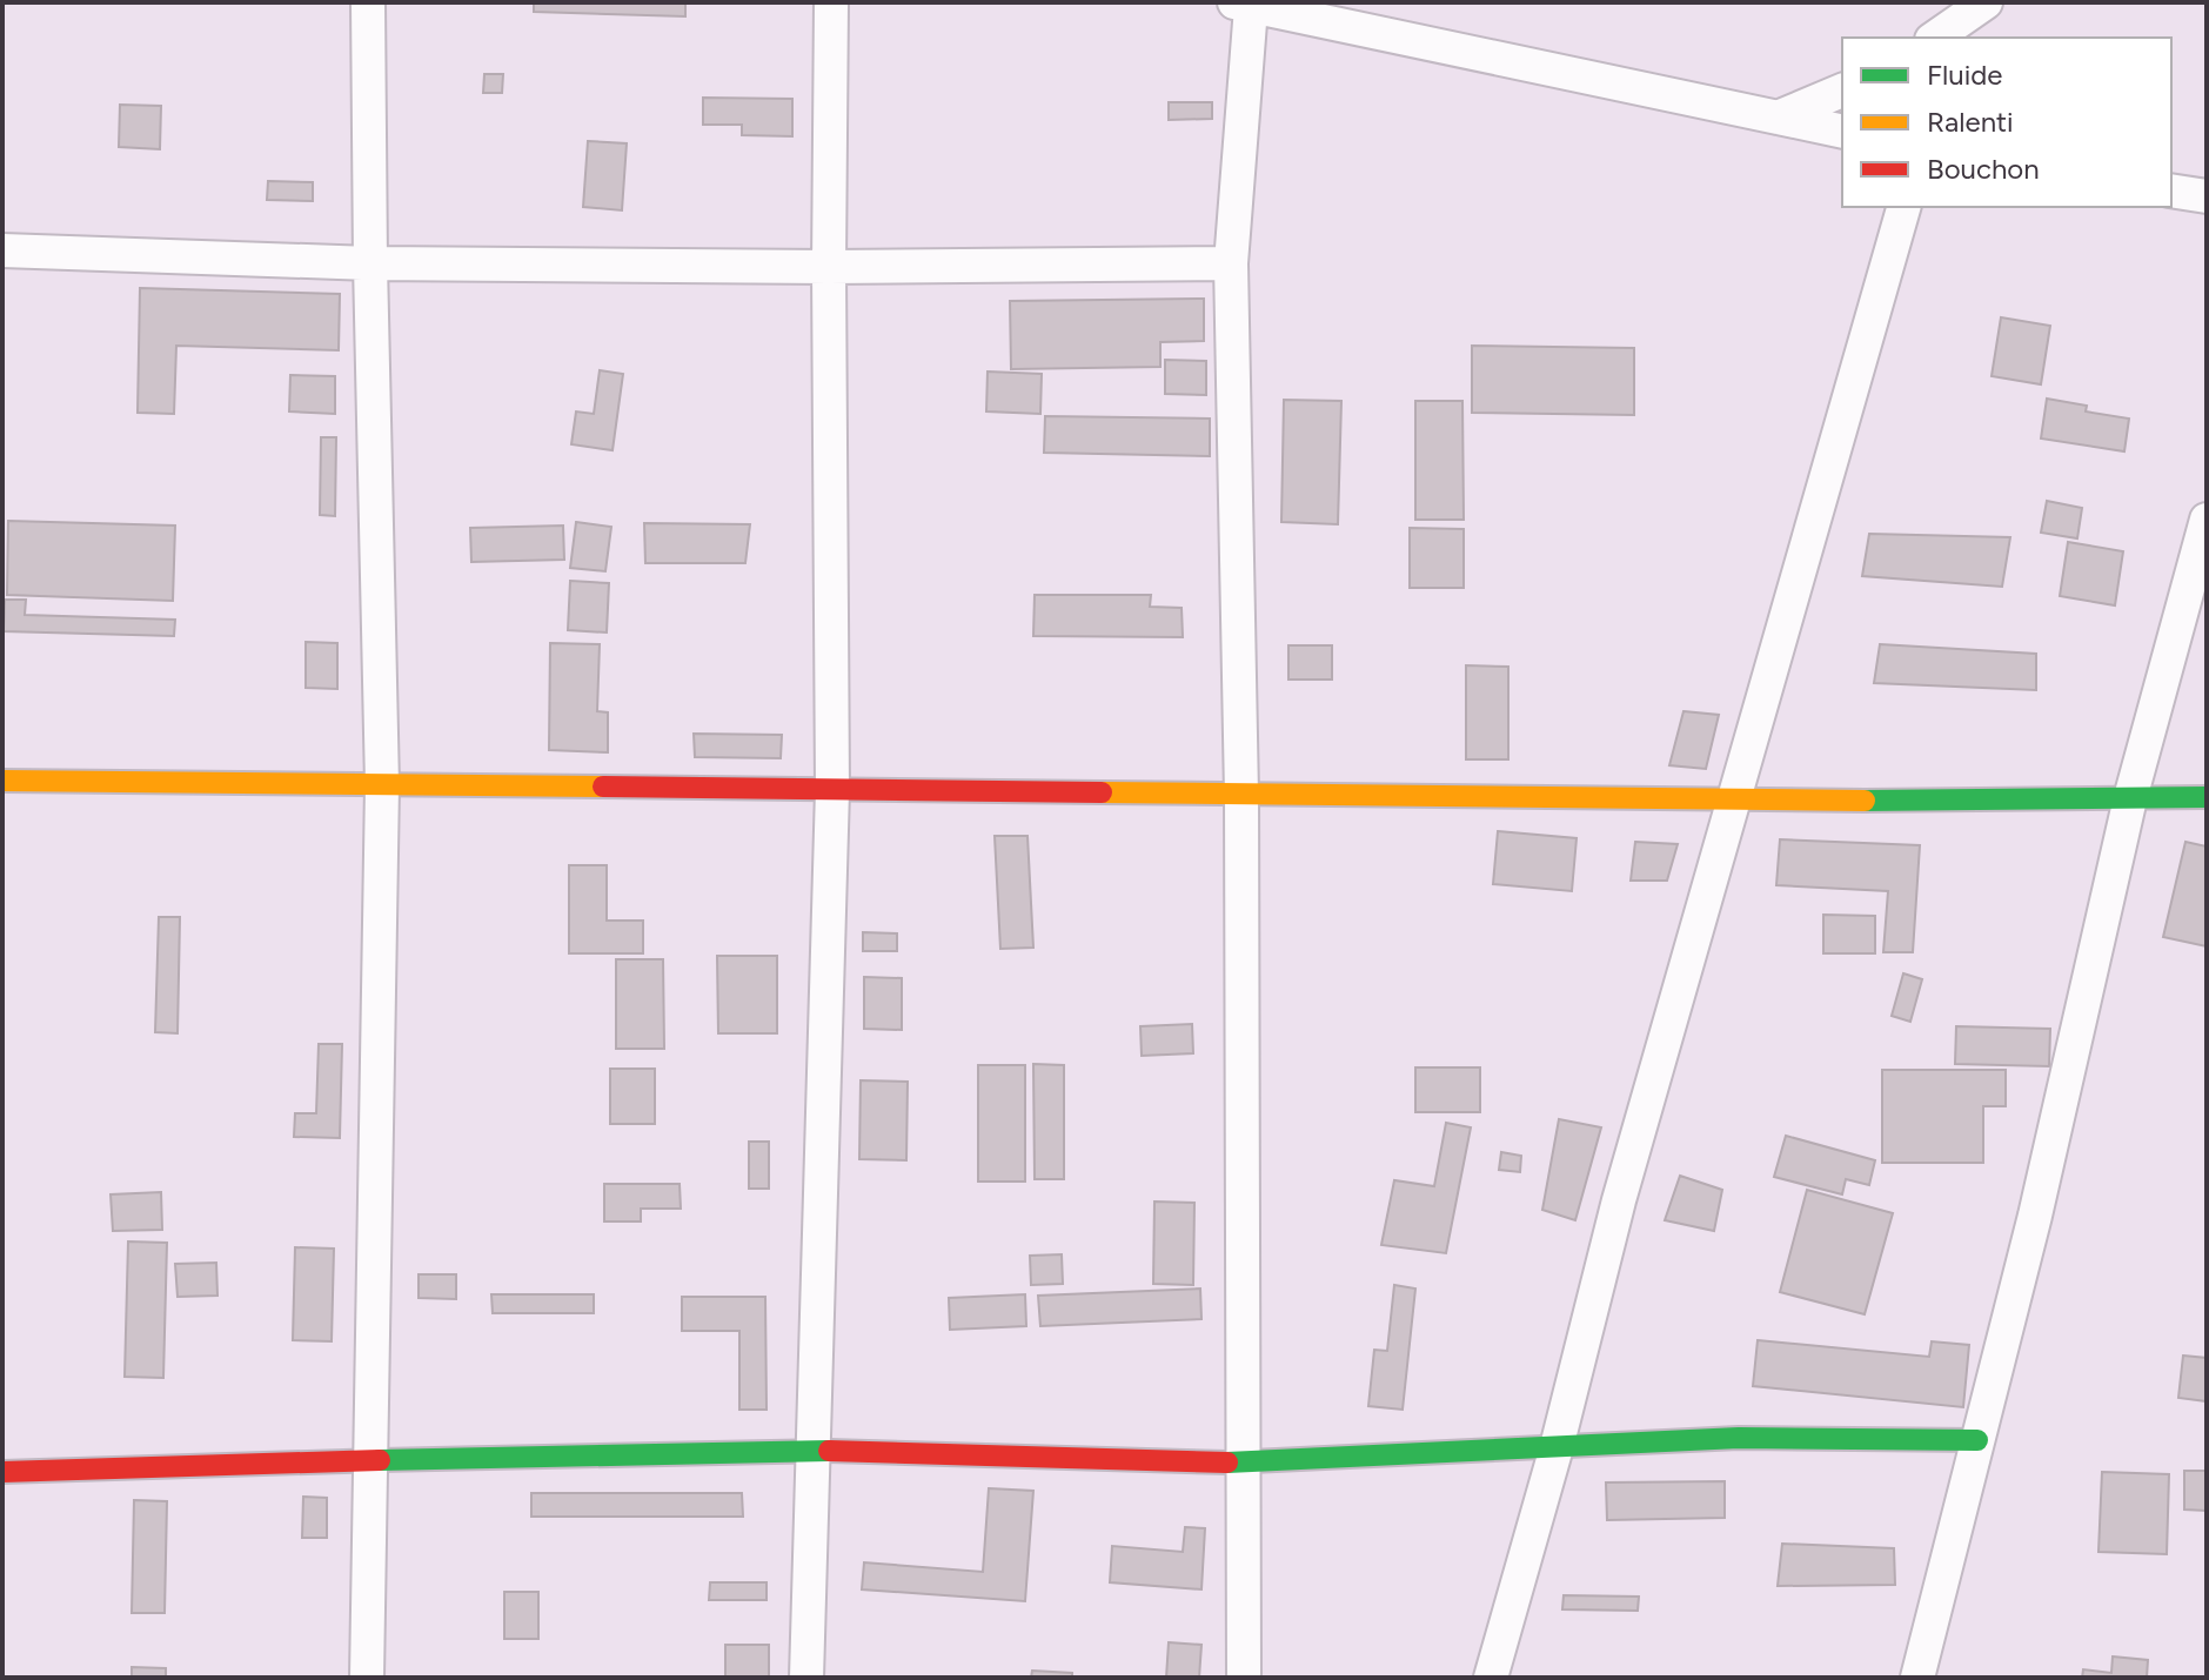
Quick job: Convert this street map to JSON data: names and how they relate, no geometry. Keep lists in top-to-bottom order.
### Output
{
  "legend": ["Fluide", "Ralenti", "Bouchon"]
}
